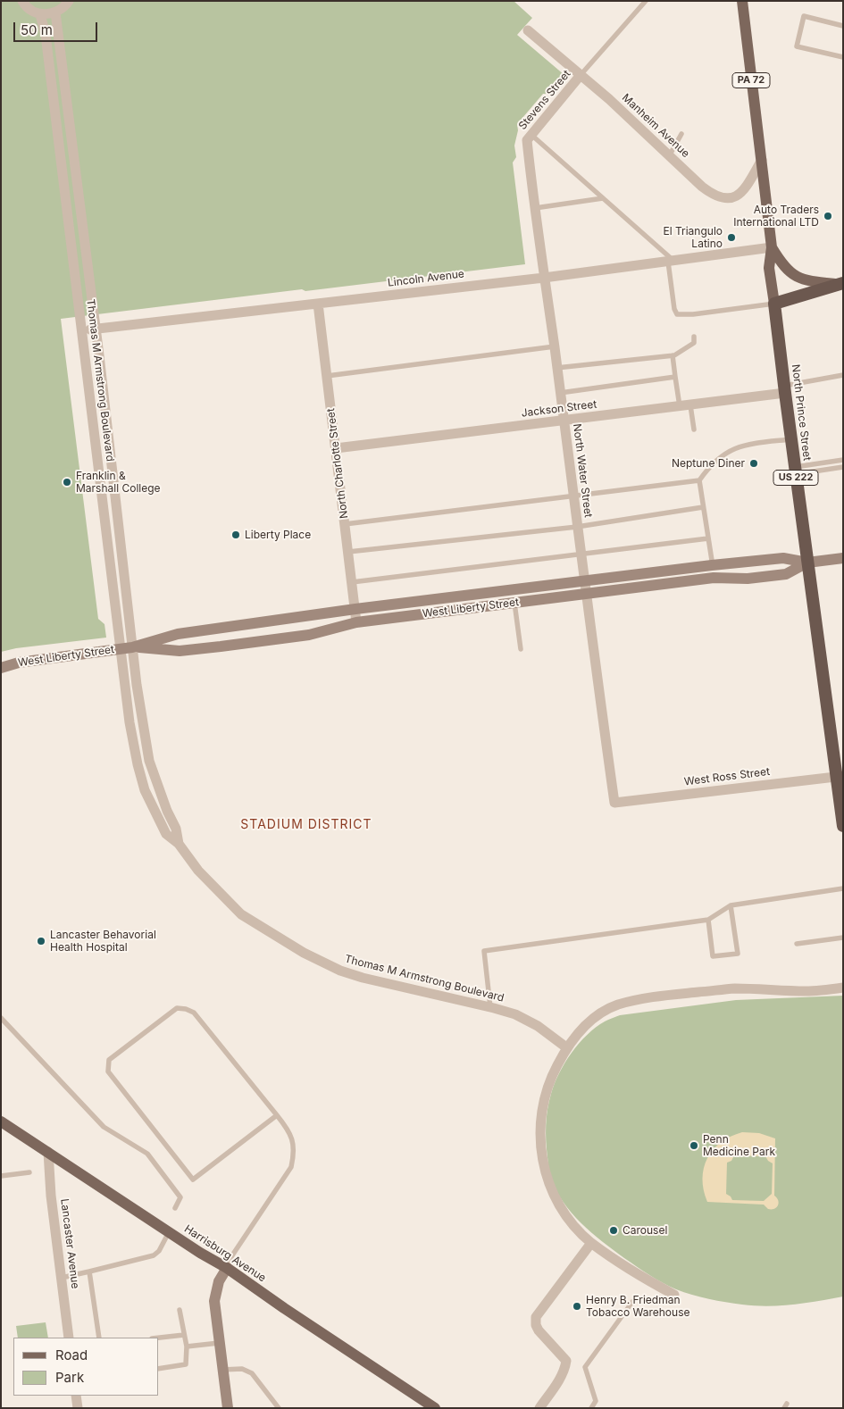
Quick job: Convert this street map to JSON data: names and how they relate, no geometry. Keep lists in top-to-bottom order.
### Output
{
  "streets": {
    "highway": ["North Prince Street", "US 222"],
    "main road": ["PA 72", "West Liberty Street", "Harrisburg Avenue"],
    "street": [
      "Stevens Street",
      "Manheim Avenue",
      "Lincoln Avenue",
      "Thomas M Armstrong Boulevard",
      "Jackson Street",
      "North Charlotte Street",
      "North Water Street",
      "West Ross Street",
      "Lancaster Avenue"
    ]
  },
  "crossings": [
    ["PA 72", "Lincoln Avenue"],
    ["PA 72", "North Prince Street"],
    ["Stevens Street", "Manheim Avenue"],
    ["Stevens Street", "North Water Street"],
    ["Manheim Avenue", "North Prince Street"],
    ["Lincoln Avenue", "Thomas M Armstrong Boulevard"],
    ["Lincoln Avenue", "North Prince Street"],
    ["Lincoln Avenue", "North Charlotte Street"],
    ["Lincoln Avenue", "North Water Street"],
    ["Thomas M Armstrong Boulevard", "West Liberty Street"],
    ["Jackson Street", "North Prince Street"],
    ["Jackson Street", "North Charlotte Street"],
    ["Jackson Street", "North Water Street"],
    ["North Prince Street", "West Liberty Street"],
    ["North Prince Street", "West Ross Street"],
    ["North Charlotte Street", "West Liberty Street"],
    ["North Water Street", "West Liberty Street"],
    ["North Water Street", "West Ross Street"],
    ["Lancaster Avenue", "Harrisburg Avenue"]
  ],
  "districts": ["STADIUM DISTRICT"],
  "places": [
    "Auto Traders International LTD",
    "El Triangulo Latino",
    "Neptune Diner",
    "Franklin & Marshall College",
    "Liberty Place",
    "Lancaster Behavorial Health Hospital",
    "Penn Medicine Park",
    "Carousel",
    "Henry B. Friedman Tobacco Warehouse"
  ],
  "legend": ["Road", "Park"],
  "scale_bar": "50 m"
}
